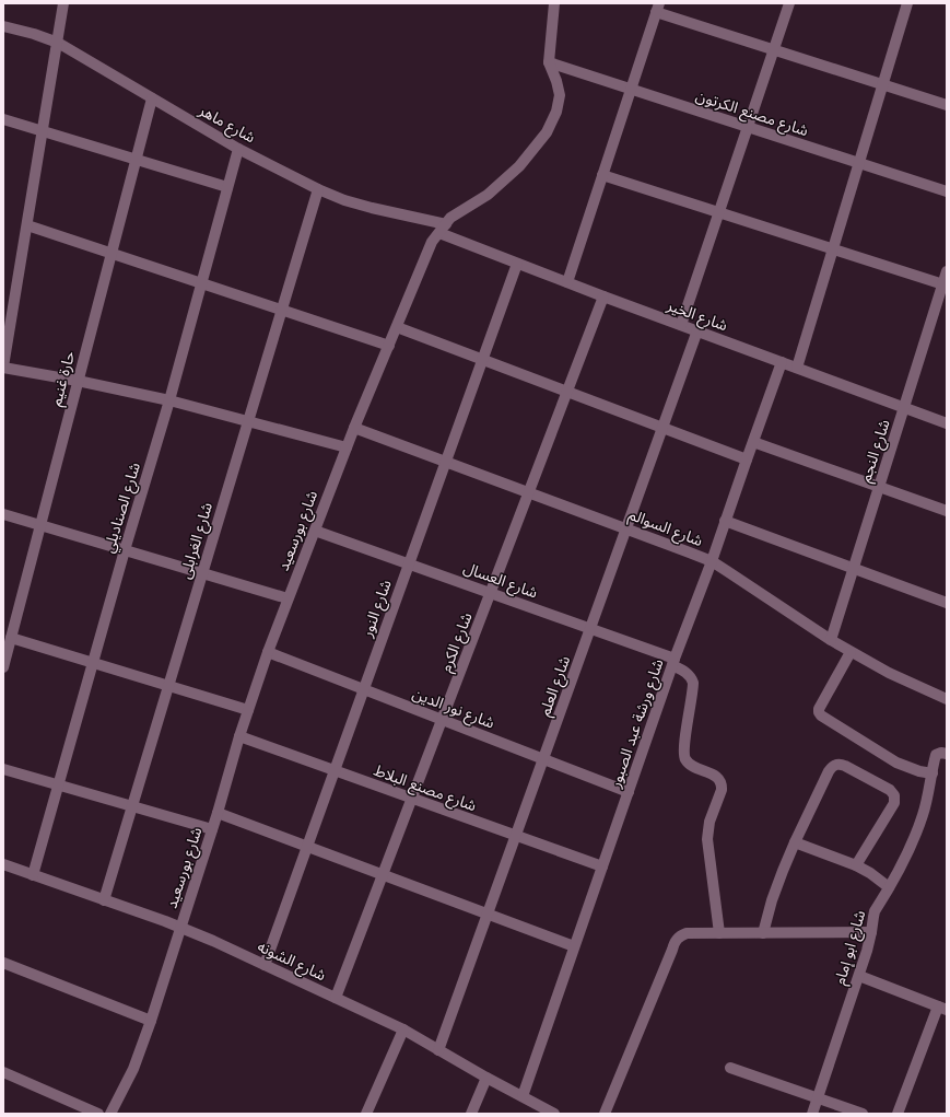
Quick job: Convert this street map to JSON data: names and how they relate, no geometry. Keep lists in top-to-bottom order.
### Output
{
  "streets": {
    "street": [
      "شارع مصنع الكرتون",
      "شارع ماهر",
      "شارع الخير",
      "حارة غنيم",
      "شارع النجم",
      "شارع الصناديلي",
      "شارع السوالم",
      "شارع بورسعيد",
      "شارع الغرابلى",
      "شارع العسال",
      "شارع النور",
      "شارع الكرم",
      "شارع العلم",
      "شارع نور الدين",
      "شارع ورشة عبد الصبور",
      "شارع مصنع البلاط",
      "شارع ابو إمام",
      "شارع الشونه"
    ]
  },
  "crossings": [
    ["شارع مصنع الكرتون", "شارع بورسعيد"],
    ["شارع ماهر", "شارع الخير"],
    ["شارع ماهر", "حارة غنيم"],
    ["شارع ماهر", "شارع الصناديلي"],
    ["شارع ماهر", "شارع بورسعيد"],
    ["شارع ماهر", "شارع الغرابلى"],
    ["شارع الخير", "شارع النجم"],
    ["شارع الخير", "شارع بورسعيد"],
    ["شارع الخير", "شارع النور"],
    ["شارع الخير", "شارع الكرم"],
    ["شارع الخير", "شارع العلم"],
    ["شارع الخير", "شارع ورشة عبد الصبور"],
    ["شارع النجم", "شارع السوالم"],
    ["شارع الصناديلي", "شارع الشونه"],
    ["شارع السوالم", "شارع بورسعيد"],
    ["شارع السوالم", "شارع النور"],
    ["شارع السوالم", "شارع الكرم"],
    ["شارع السوالم", "شارع العلم"],
    ["شارع السوالم", "شارع ورشة عبد الصبور"],
    ["شارع بورسعيد", "شارع العسال"],
    ["شارع بورسعيد", "شارع نور الدين"],
    ["شارع بورسعيد", "شارع مصنع البلاط"],
    ["شارع بورسعيد", "شارع الشونه"],
    ["شارع الغرابلى", "شارع الشونه"],
    ["شارع العسال", "شارع النور"],
    ["شارع العسال", "شارع الكرم"],
    ["شارع العسال", "شارع العلم"],
    ["شارع العسال", "شارع ورشة عبد الصبور"],
    ["شارع النور", "شارع نور الدين"],
    ["شارع النور", "شارع مصنع البلاط"],
    ["شارع النور", "شارع الشونه"],
    ["شارع الكرم", "شارع نور الدين"],
    ["شارع الكرم", "شارع مصنع البلاط"],
    ["شارع الكرم", "شارع الشونه"],
    ["شارع العلم", "شارع نور الدين"],
    ["شارع العلم", "شارع مصنع البلاط"],
    ["شارع العلم", "شارع الشونه"],
    ["شارع نور الدين", "شارع ورشة عبد الصبور"],
    ["شارع ورشة عبد الصبور", "شارع مصنع البلاط"],
    ["شارع ورشة عبد الصبور", "شارع الشونه"]
  ]
}
